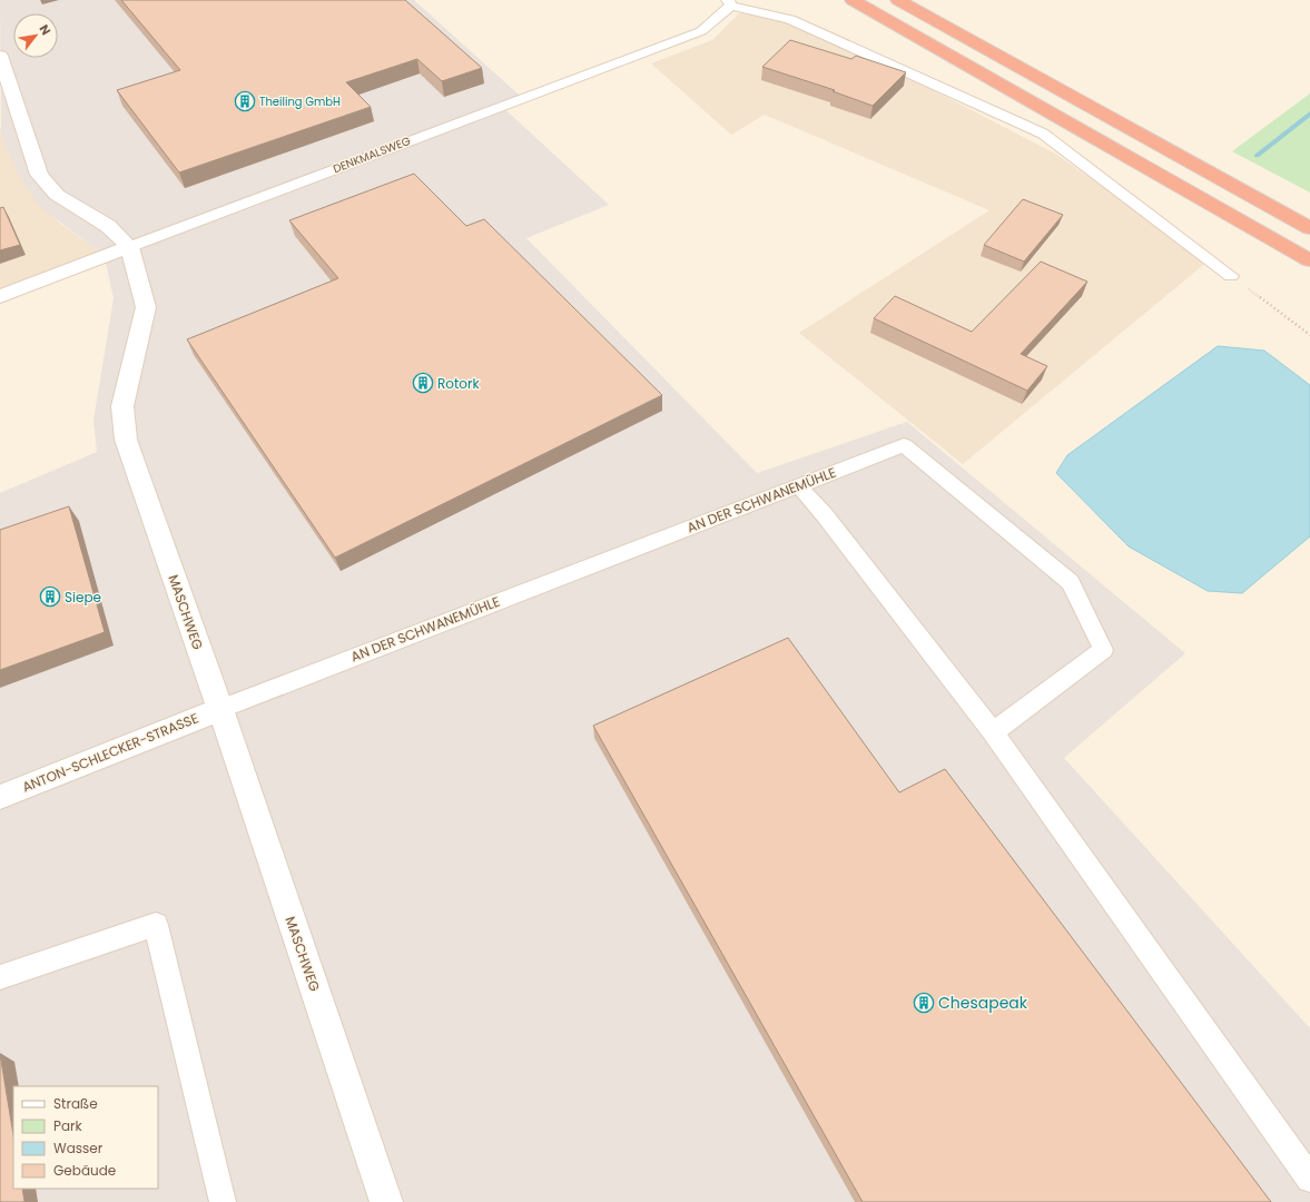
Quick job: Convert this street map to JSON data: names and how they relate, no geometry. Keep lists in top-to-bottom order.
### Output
{
  "streets": {
    "street": ["DENKMALSWEG", "MASCHWEG", "ANTON-SCHLECKER-STRASSE"],
    "lane": ["AN DER SCHWANEMÜHLE"]
  },
  "crossings": [
    ["DENKMALSWEG", "MASCHWEG"],
    ["AN DER SCHWANEMÜHLE", "MASCHWEG"],
    ["AN DER SCHWANEMÜHLE", "ANTON-SCHLECKER-STRASSE"],
    ["MASCHWEG", "ANTON-SCHLECKER-STRASSE"]
  ],
  "places": {
    "building": [
      "Theiling GmbH",
      "Rotork",
      "Siepe",
      "Chesapeak"
    ]
  },
  "legend": [
    "Straße",
    "Park",
    "Wasser",
    "Gebäude"
  ],
  "north": "top right"
}
